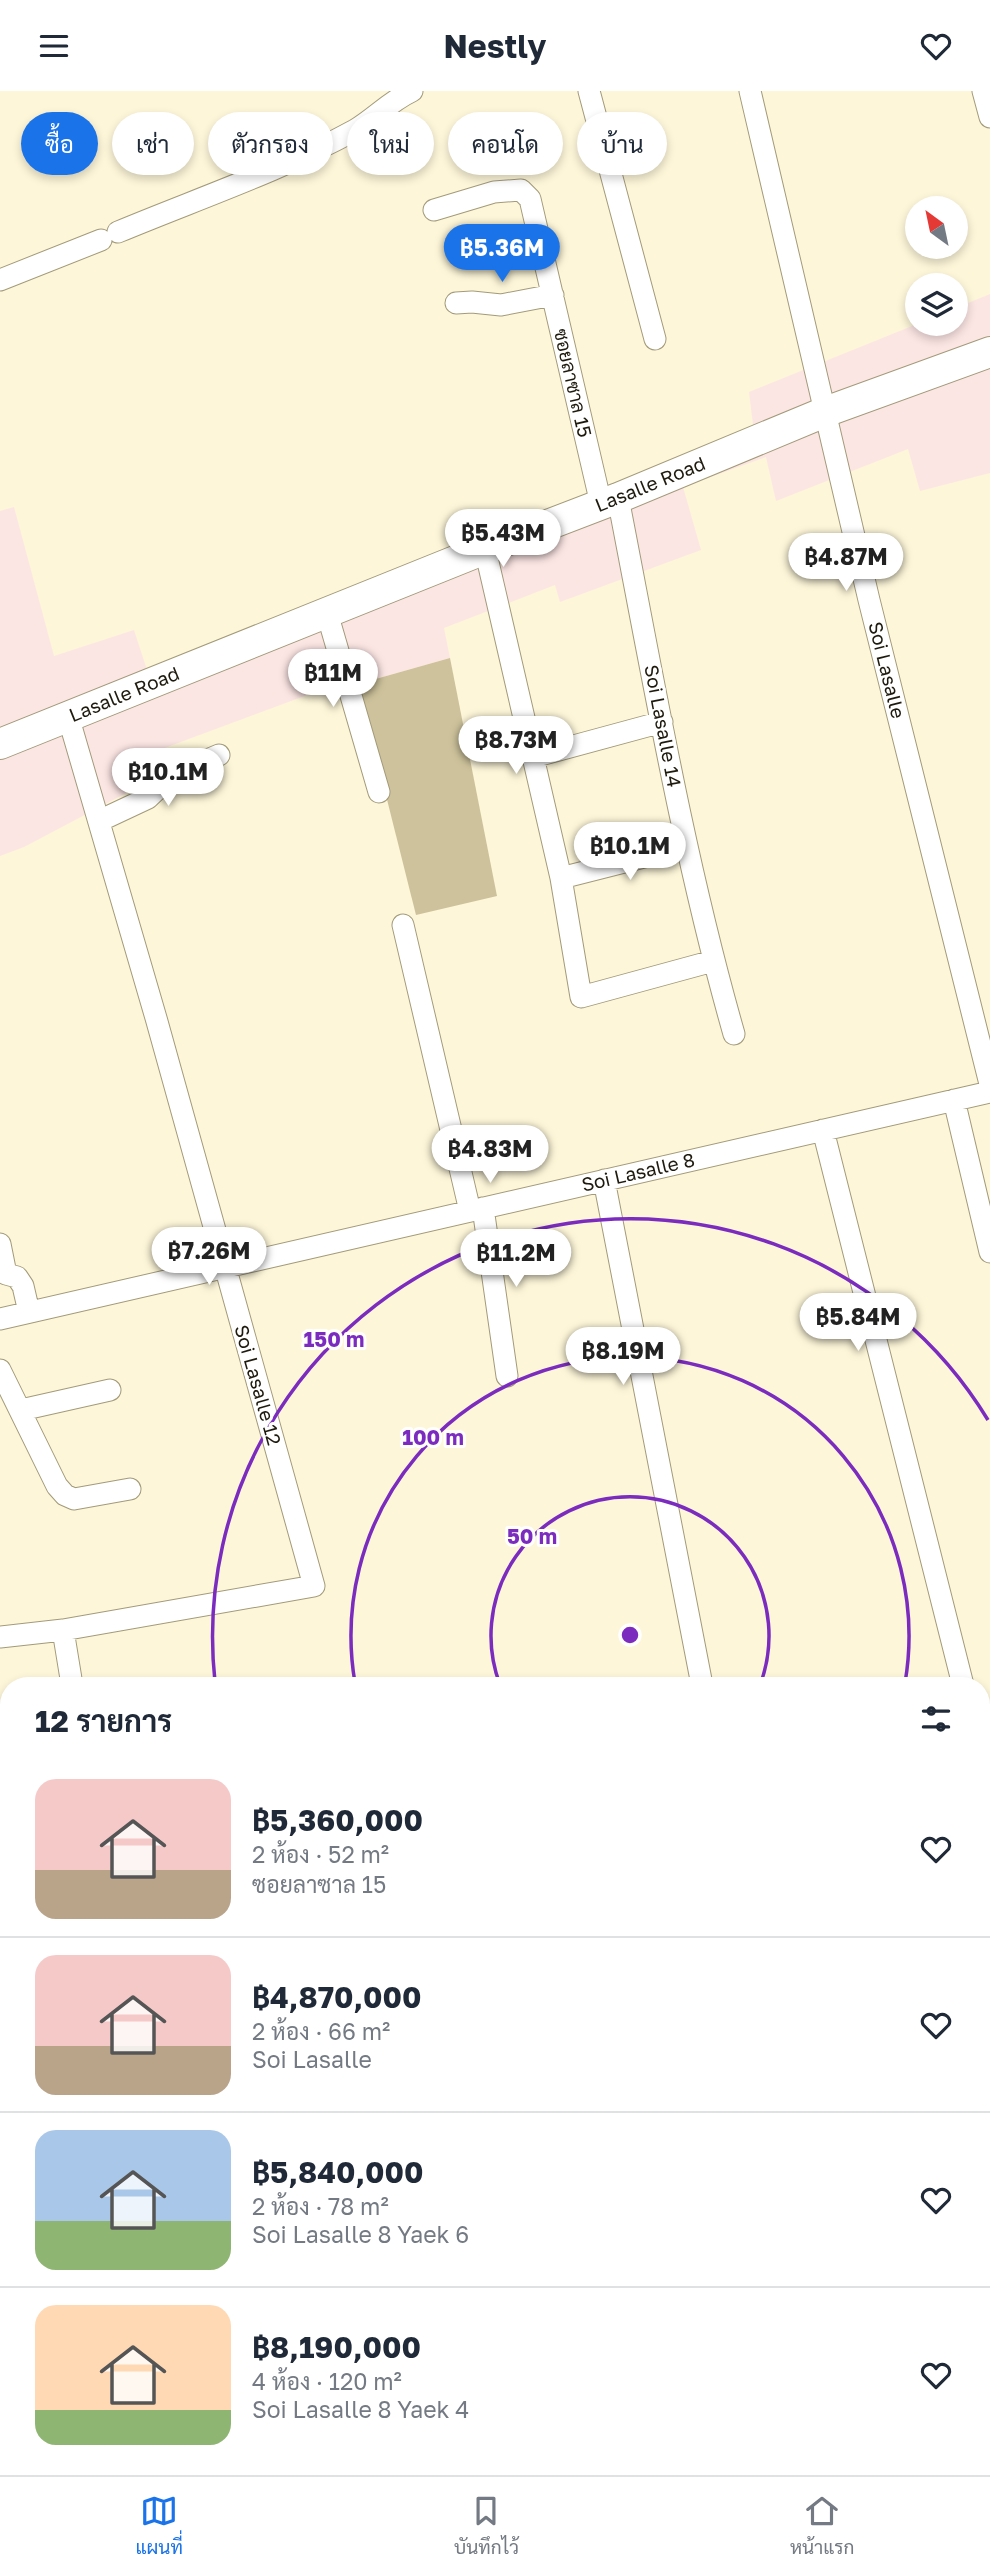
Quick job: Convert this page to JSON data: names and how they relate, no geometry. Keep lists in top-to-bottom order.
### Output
{
  "streets": {
    "street": [
      "ซอยลาซาล 15",
      "Lasalle Road",
      "Soi Lasalle",
      "Soi Lasalle 14",
      "Soi Lasalle 8",
      "Soi Lasalle 12"
    ]
  },
  "crossings": [
    ["ซอยลาซาล 15", "Lasalle Road"],
    ["ซอยลาซาล 15", "Soi Lasalle 14"],
    ["Lasalle Road", "Soi Lasalle"],
    ["Lasalle Road", "Soi Lasalle 14"],
    ["Lasalle Road", "Soi Lasalle 12"],
    ["Soi Lasalle 8", "Soi Lasalle 12"]
  ],
  "north": "top left",
  "page": {
    "header": "Nestly",
    "chip": [
      "ซื้อ",
      "เช่า",
      "ตัวกรอง",
      "ใหม่",
      "คอนโด",
      "บ้าน"
    ],
    "price": [
      "฿5.36M",
      "฿5.43M",
      "฿4.87M",
      "฿11M",
      "฿8.73M",
      "฿10.1M",
      "฿10.1M",
      "฿4.83M",
      "฿7.26M",
      "฿11.2M",
      "฿5.84M",
      "฿8.19M"
    ],
    "heading": "12 รายการ",
    "list": [
      {
        "name": "฿5,360,000",
        "note": "2 ห้อง · 52 m² · ซอยลาซาล 15"
      },
      {
        "name": "฿4,870,000",
        "note": "2 ห้อง · 66 m² · Soi Lasalle"
      },
      {
        "name": "฿5,840,000",
        "note": "2 ห้อง · 78 m² · Soi Lasalle 8 Yaek 6"
      },
      {
        "name": "฿8,190,000",
        "note": "4 ห้อง · 120 m² · Soi Lasalle 8 Yaek 4"
      }
    ],
    "tabs": ["แผนที่", "บันทึกไว้", "หน้าแรก"]
  },
  "rings": ["150 m", "100 m", "50 m"]
}
